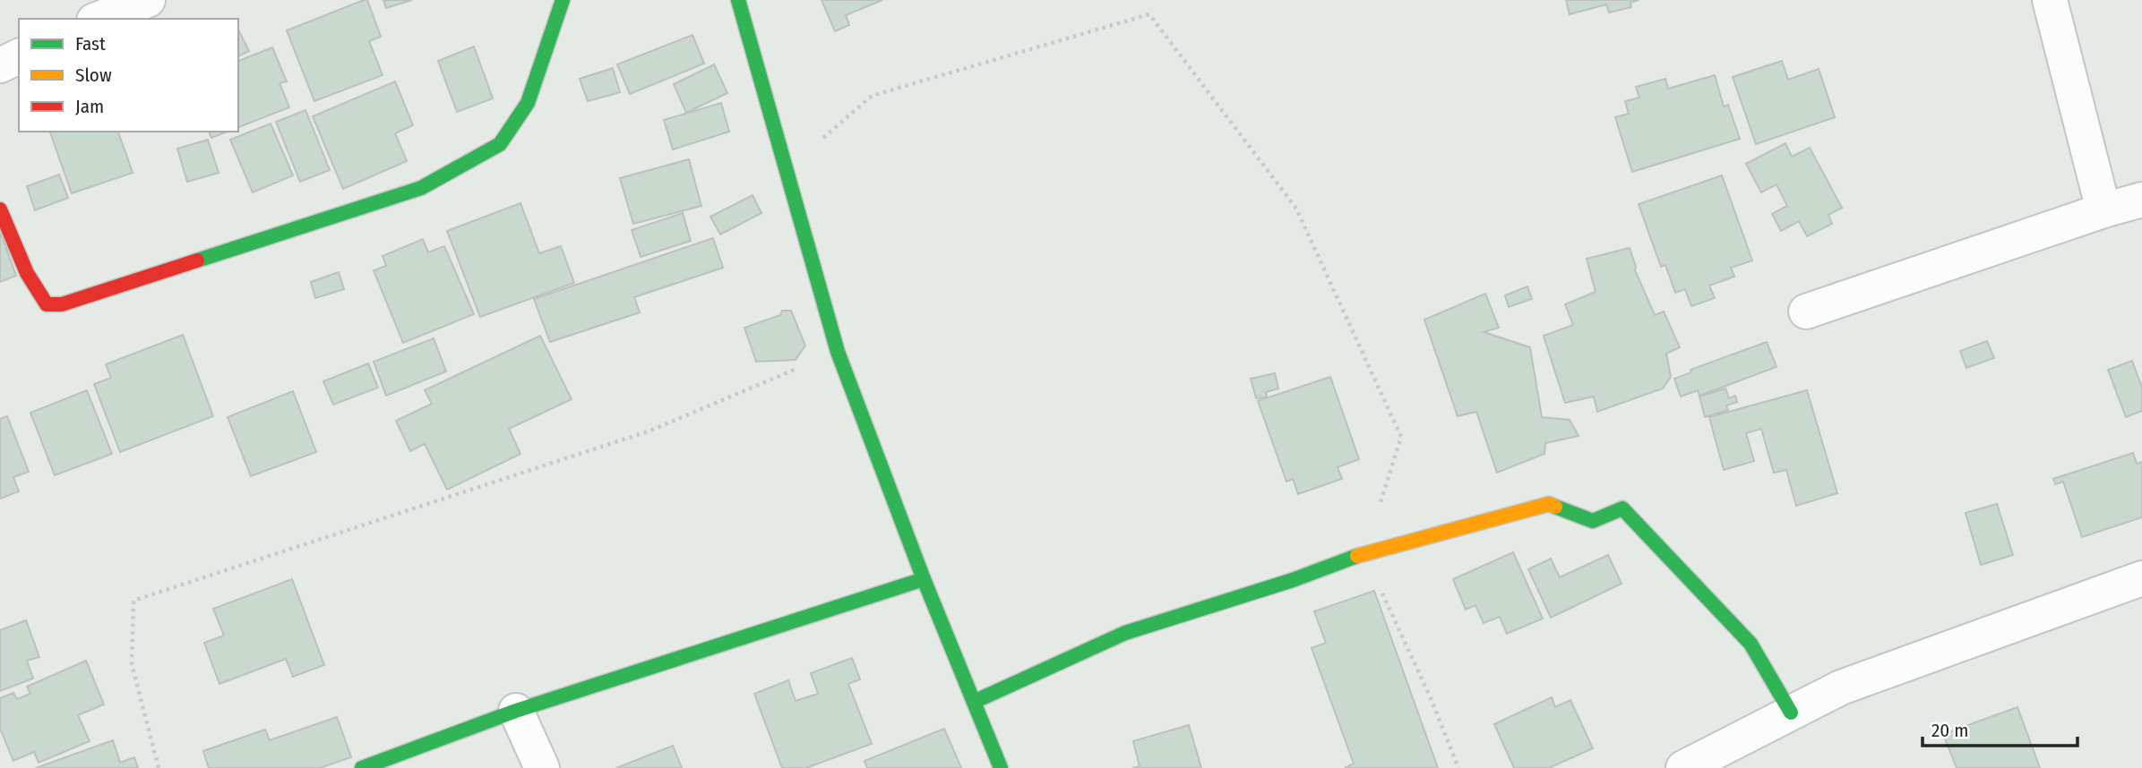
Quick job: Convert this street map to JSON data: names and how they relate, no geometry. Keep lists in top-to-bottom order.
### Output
{
  "legend": ["Fast", "Slow", "Jam"],
  "scale_bar": "20 m"
}
